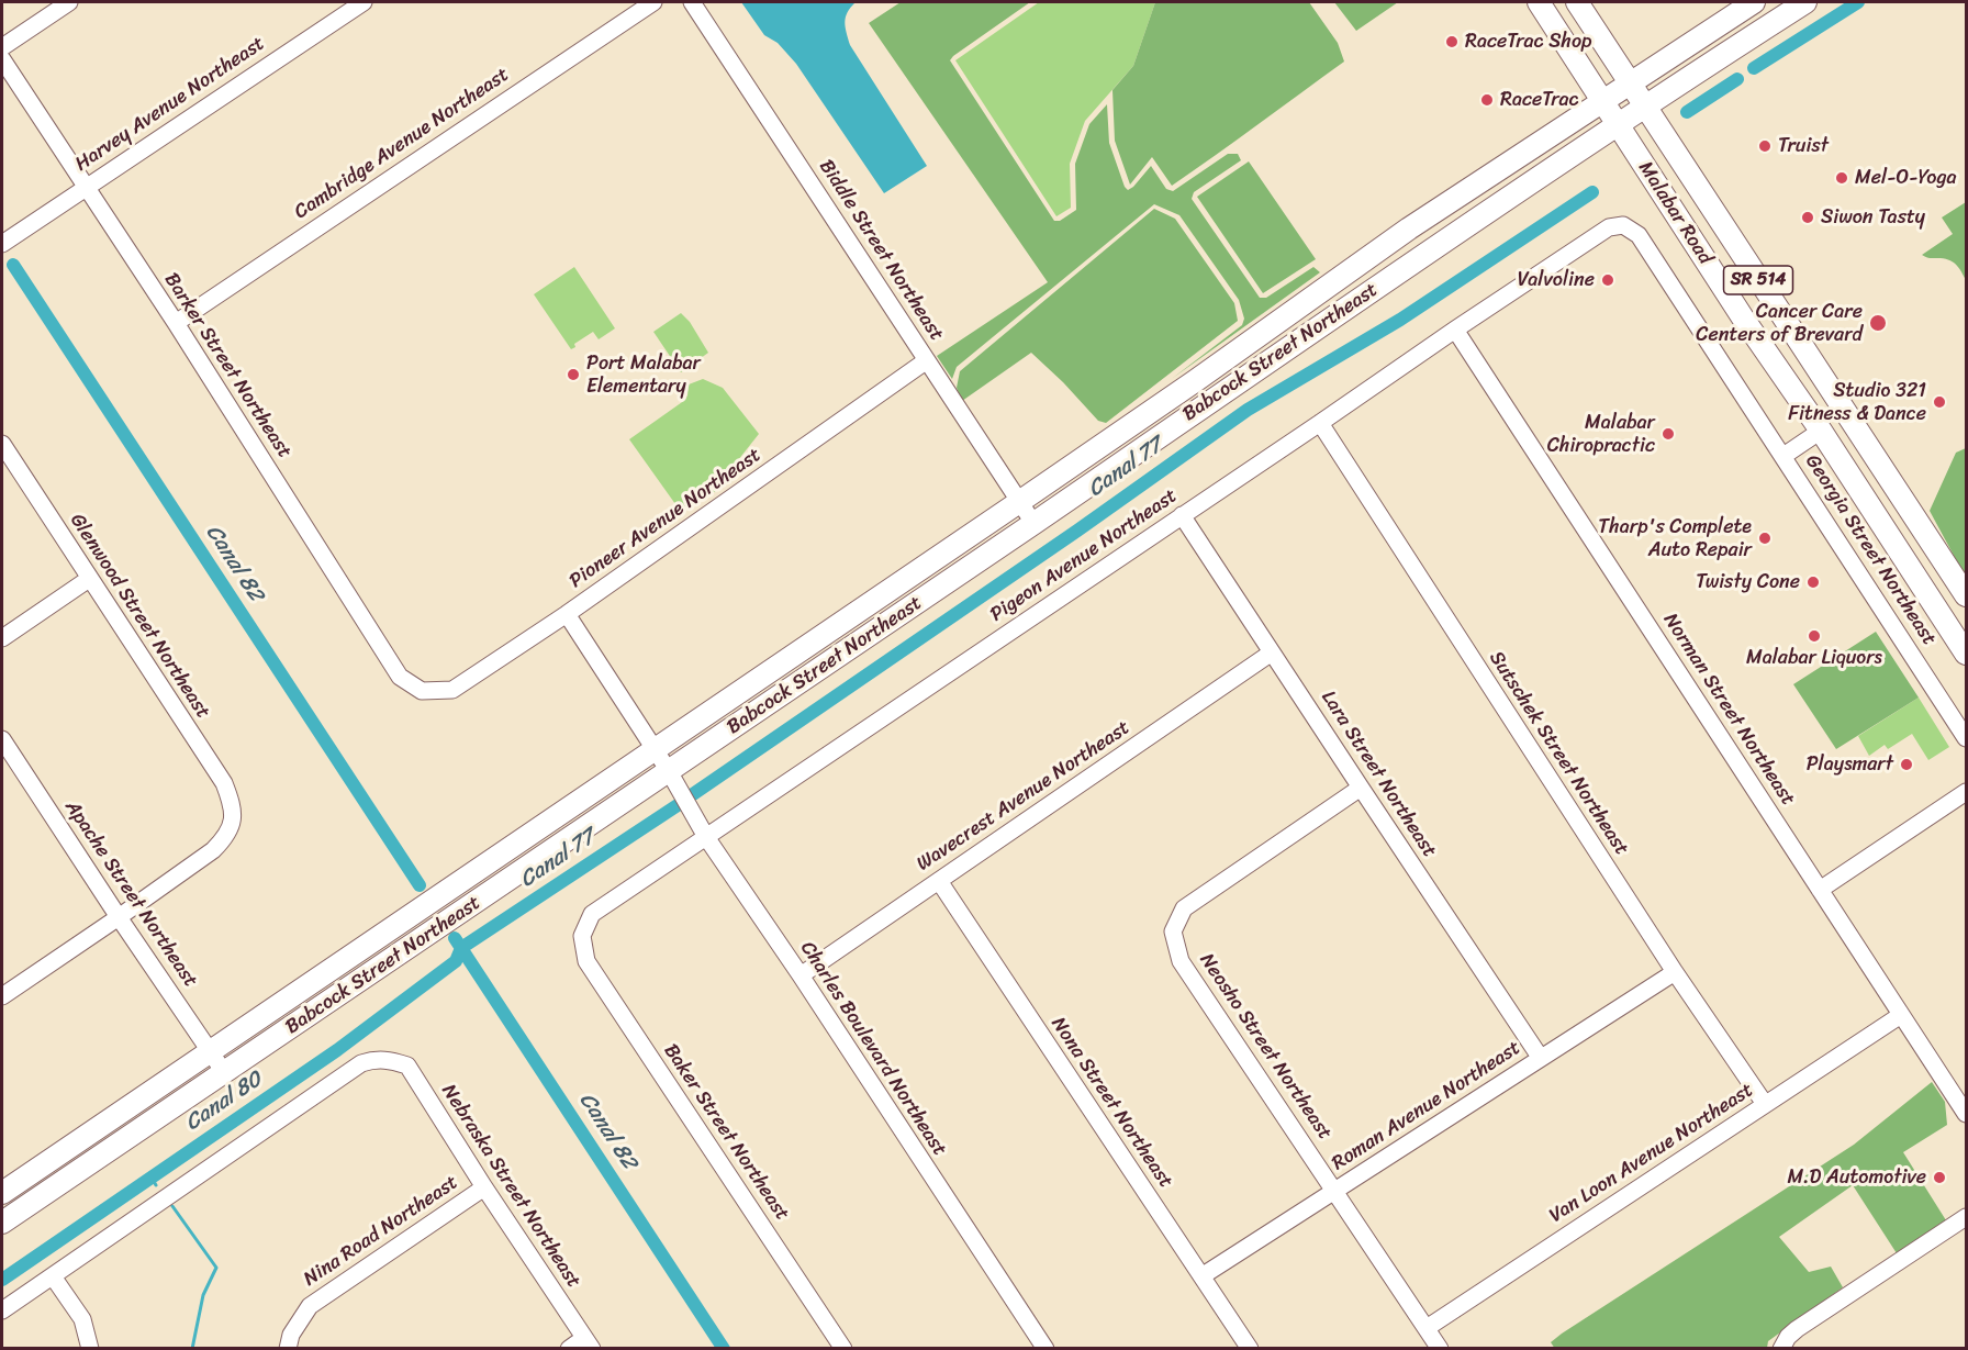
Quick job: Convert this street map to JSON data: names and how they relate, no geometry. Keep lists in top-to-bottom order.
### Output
{
  "streets": {
    "main road": ["Malabar Road", "SR 514", "Babcock Street Northeast"],
    "street": [
      "Harvey Avenue Northeast",
      "Cambridge Avenue Northeast",
      "Biddle Street Northeast",
      "Barker Street Northeast",
      "Pioneer Avenue Northeast",
      "Georgia Street Northeast",
      "Pigeon Avenue Northeast",
      "Glenwood Street Northeast",
      "Norman Street Northeast",
      "Sutschek Street Northeast",
      "Lara Street Northeast",
      "Wavecrest Avenue Northeast",
      "Apache Street Northeast",
      "Neosho Street Northeast",
      "Charles Boulevard Northeast",
      "Nona Street Northeast",
      "Roman Avenue Northeast",
      "Baker Street Northeast",
      "Van Loon Avenue Northeast",
      "Nebraska Street Northeast",
      "Nina Road Northeast"
    ]
  },
  "crossings": [
    ["Harvey Avenue Northeast", "Barker Street Northeast"],
    ["Cambridge Avenue Northeast", "Barker Street Northeast"],
    ["Malabar Road", "Babcock Street Northeast"],
    ["Biddle Street Northeast", "Babcock Street Northeast"],
    ["Biddle Street Northeast", "Pioneer Avenue Northeast"],
    ["Babcock Street Northeast", "Apache Street Northeast"],
    ["Babcock Street Northeast", "Charles Boulevard Northeast"],
    ["Barker Street Northeast", "Pioneer Avenue Northeast"],
    ["Pioneer Avenue Northeast", "Charles Boulevard Northeast"],
    ["Georgia Street Northeast", "Pigeon Avenue Northeast"],
    ["Pigeon Avenue Northeast", "Norman Street Northeast"],
    ["Pigeon Avenue Northeast", "Sutschek Street Northeast"],
    ["Pigeon Avenue Northeast", "Lara Street Northeast"],
    ["Pigeon Avenue Northeast", "Charles Boulevard Northeast"],
    ["Pigeon Avenue Northeast", "Baker Street Northeast"],
    ["Glenwood Street Northeast", "Apache Street Northeast"],
    ["Norman Street Northeast", "Van Loon Avenue Northeast"],
    ["Sutschek Street Northeast", "Roman Avenue Northeast"],
    ["Sutschek Street Northeast", "Van Loon Avenue Northeast"],
    ["Lara Street Northeast", "Wavecrest Avenue Northeast"],
    ["Lara Street Northeast", "Neosho Street Northeast"],
    ["Lara Street Northeast", "Roman Avenue Northeast"],
    ["Wavecrest Avenue Northeast", "Charles Boulevard Northeast"],
    ["Wavecrest Avenue Northeast", "Nona Street Northeast"],
    ["Neosho Street Northeast", "Roman Avenue Northeast"],
    ["Neosho Street Northeast", "Van Loon Avenue Northeast"],
    ["Nona Street Northeast", "Roman Avenue Northeast"],
    ["Nebraska Street Northeast", "Nina Road Northeast"]
  ],
  "water": ["Canal 77", "Canal 82", "Canal 80"],
  "places": [
    "RaceTrac Shop",
    "RaceTrac",
    "Truist",
    "Mel-O-Yoga",
    "Siwon Tasty",
    "Valvoline",
    "Cancer Care Centers of Brevard",
    "Port Malabar Elementary",
    "Studio 321 Fitness & Dance",
    "Malabar Chiropractic",
    "Tharp's Complete Auto Repair",
    "Twisty Cone",
    "Malabar Liquors",
    "Playsmart",
    "M.D Automotive"
  ]
}
